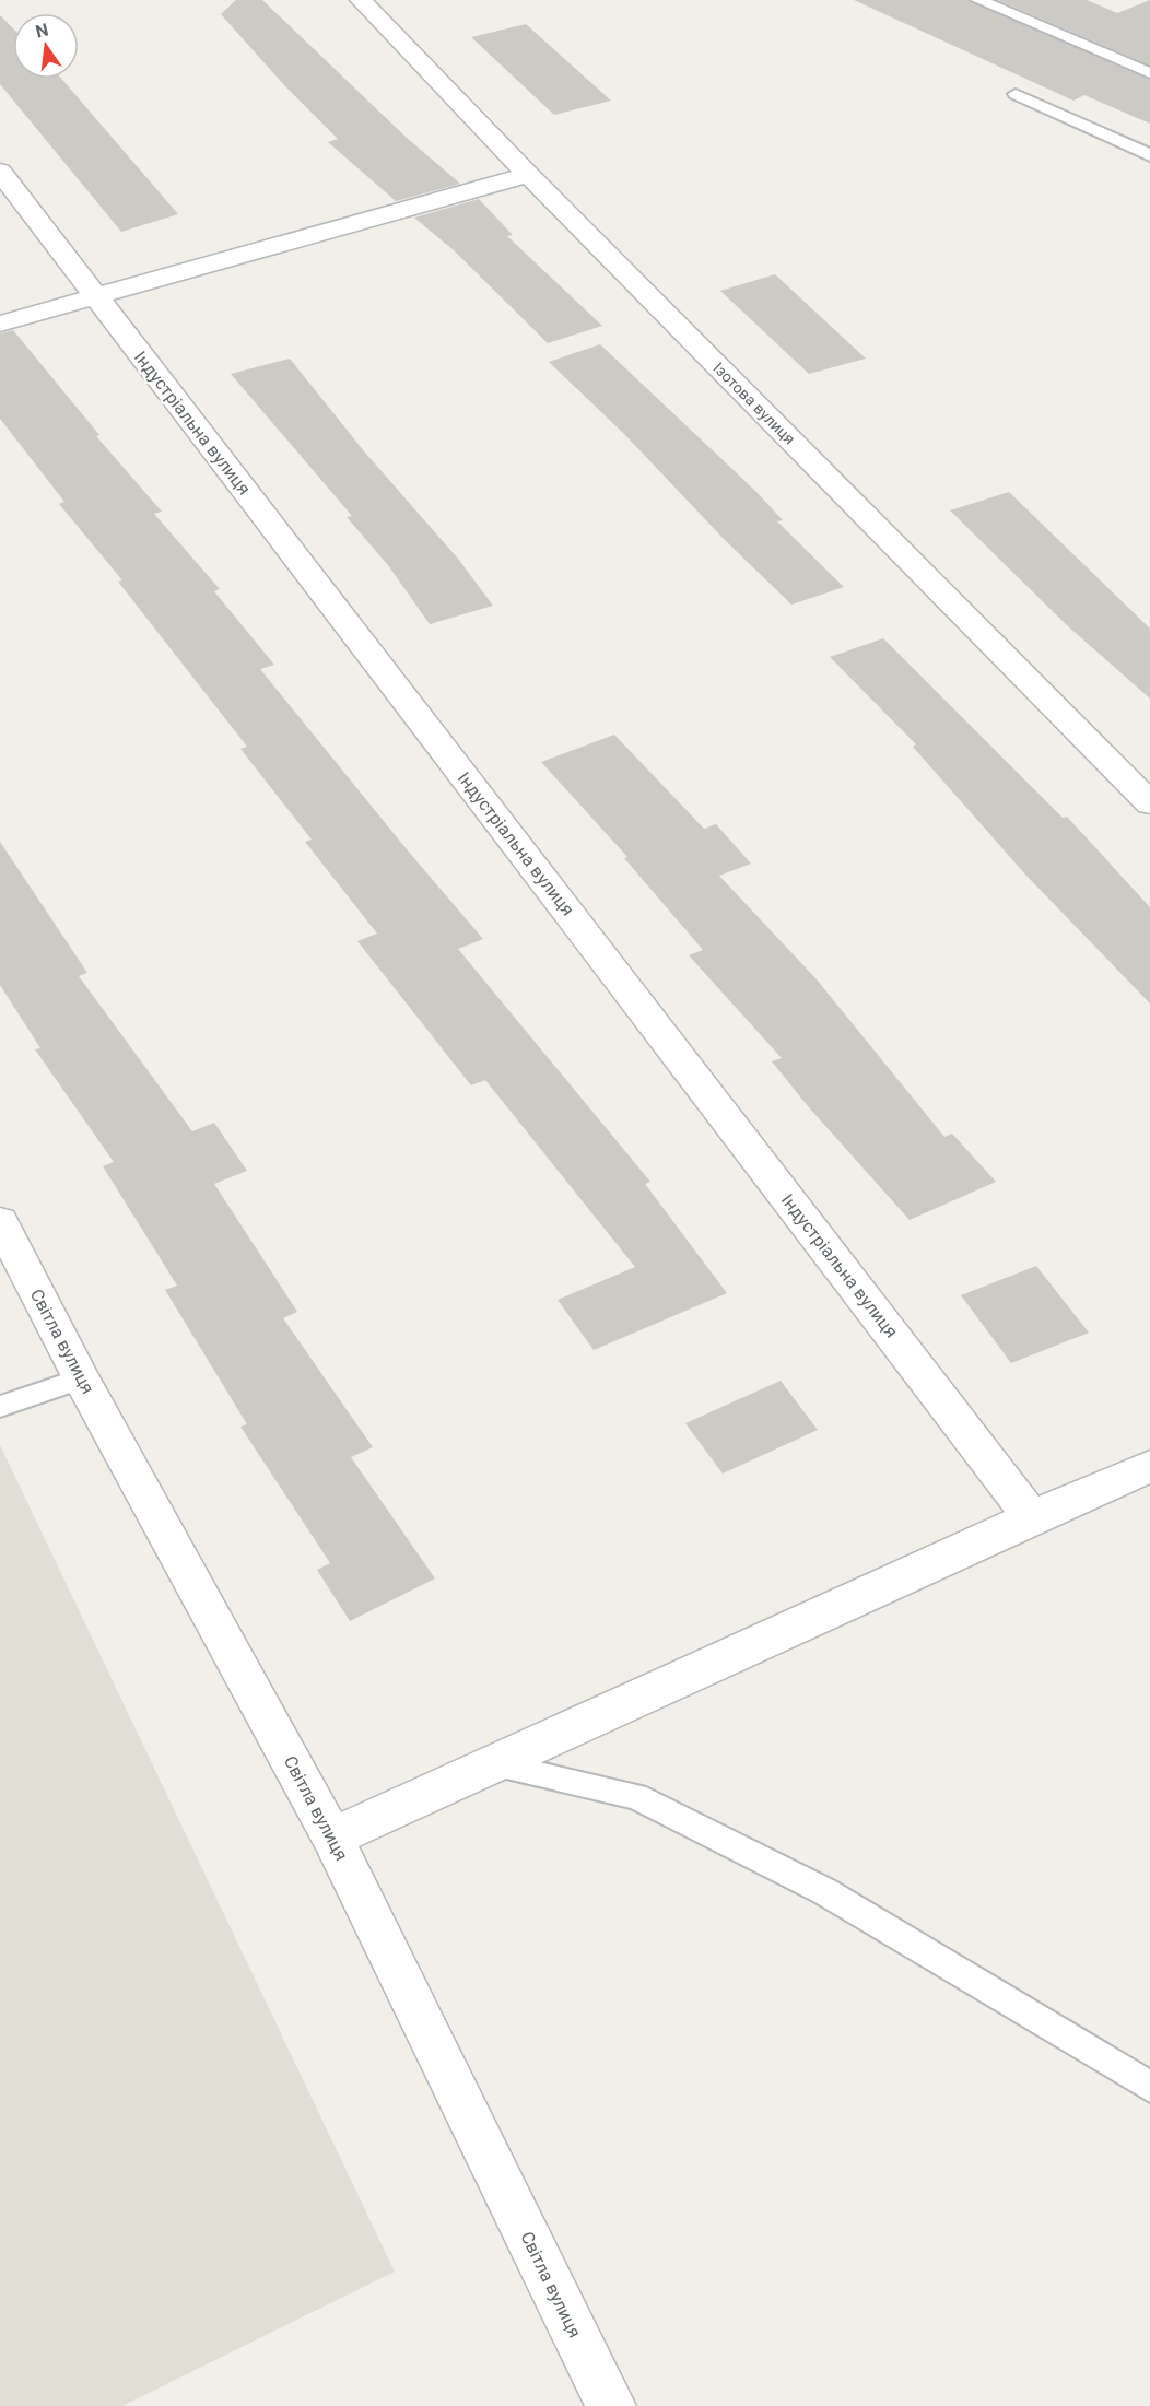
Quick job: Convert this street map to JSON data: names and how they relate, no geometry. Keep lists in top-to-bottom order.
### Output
{
  "streets": {
    "street": ["Ізотова вулиця", "Індустріальна вулиця", "Світла вулиця"]
  },
  "north": "top"
}
